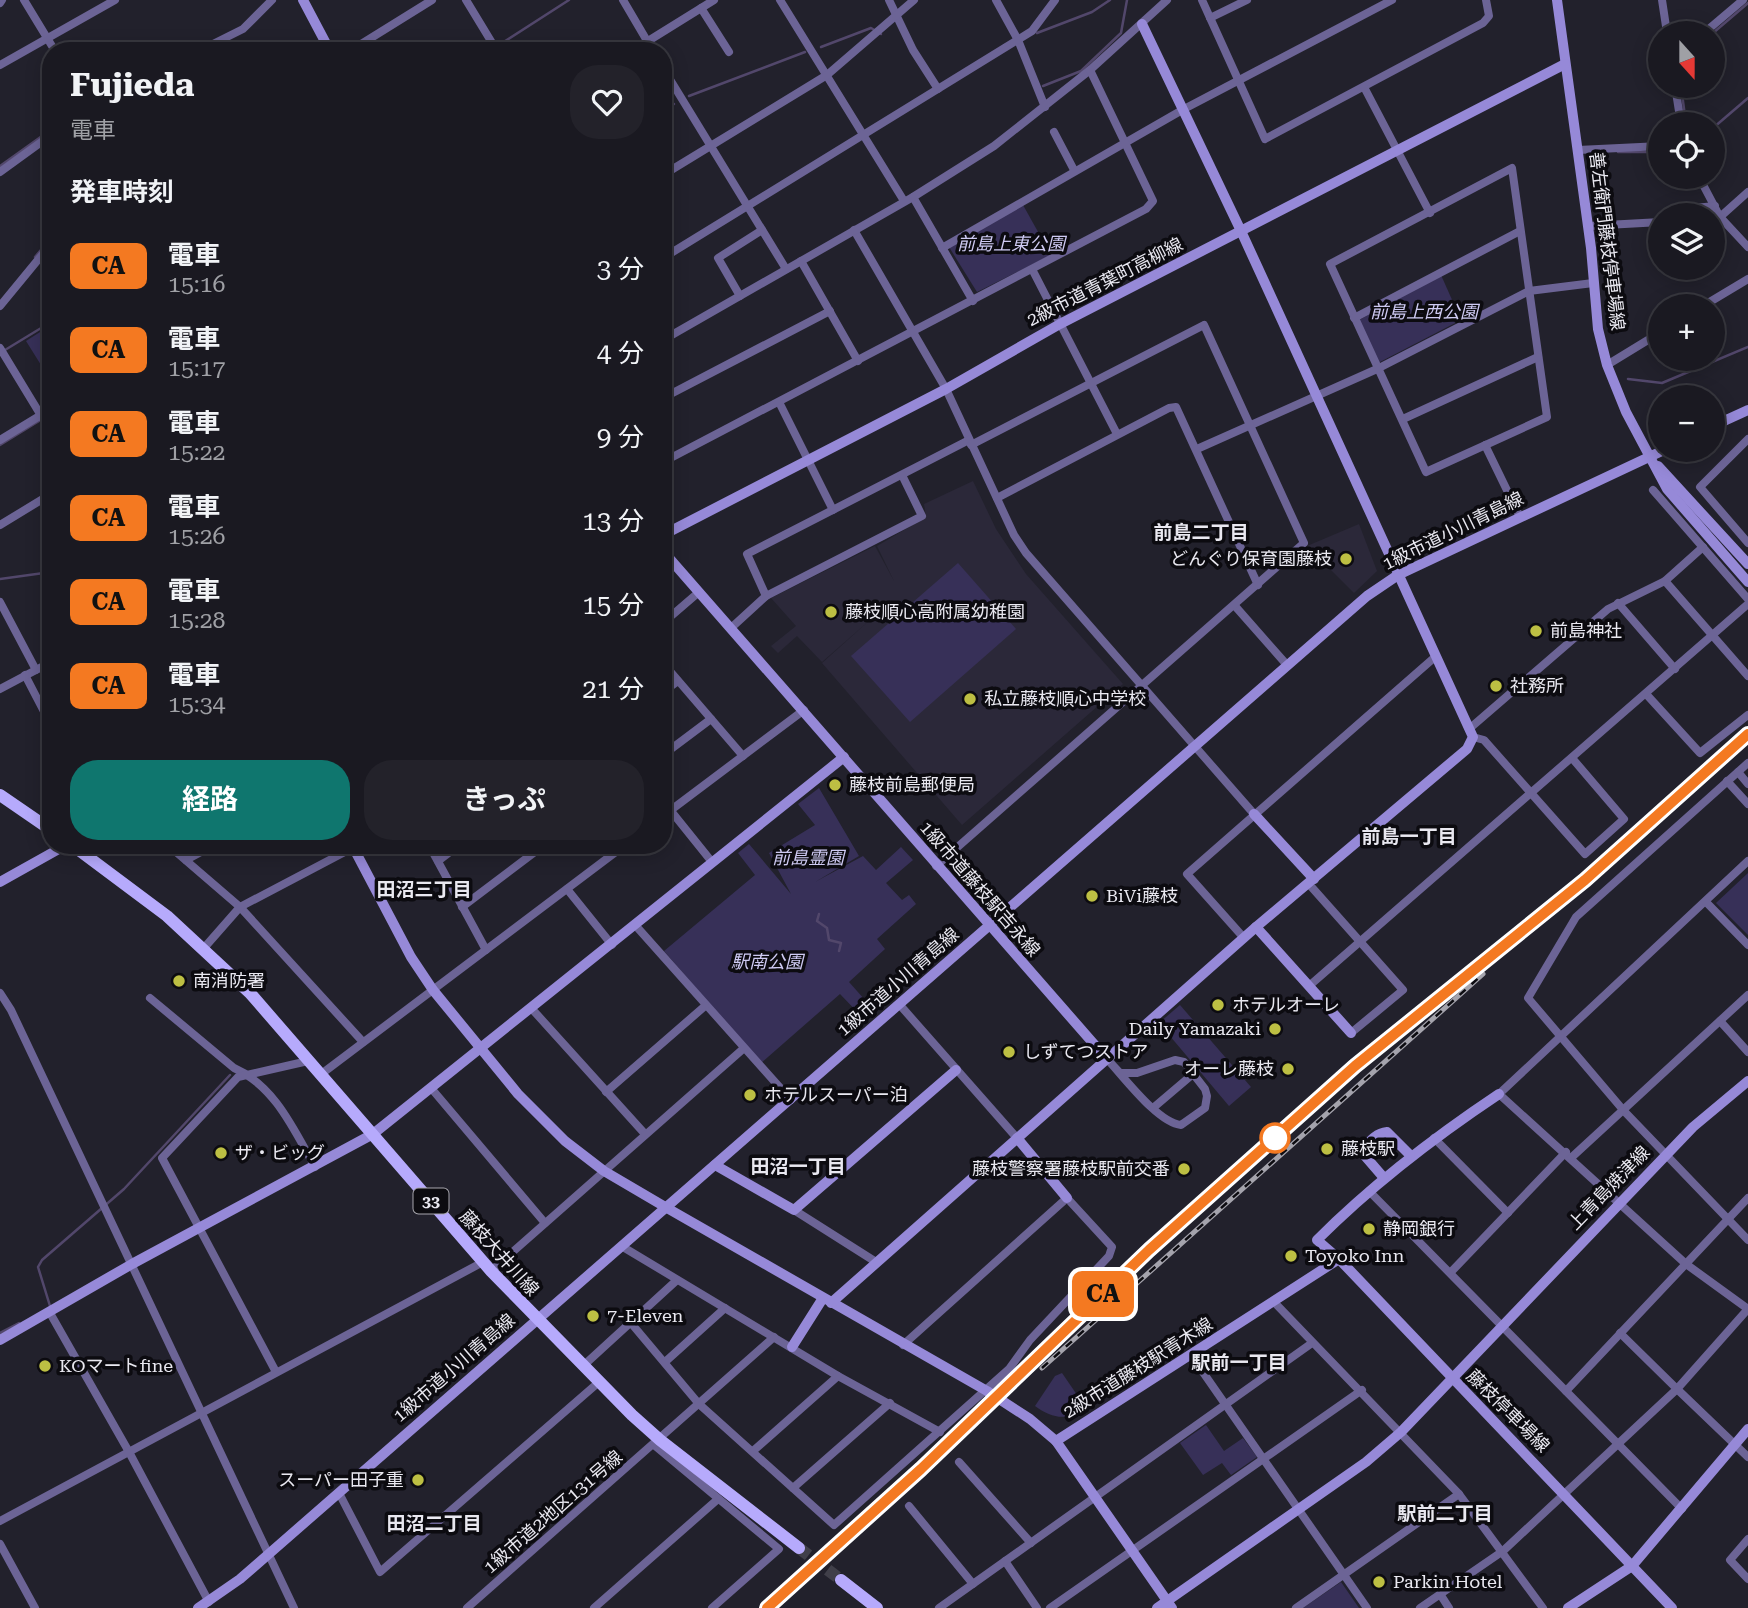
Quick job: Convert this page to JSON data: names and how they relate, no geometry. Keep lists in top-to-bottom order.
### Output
{
  "streets": {
    "main road": ["33", "藤枝大井川線"],
    "street": [
      "善左衛門藤枝停車場線",
      "2級市道青葉町高柳線",
      "1級市道小川青島線",
      "1級市道藤枝駅吉永線",
      "上青島焼津線",
      "2級市道藤枝駅青木線",
      "藤枝停車場線",
      "1級市道2地区131号線"
    ]
  },
  "crossings": [
    ["善左衛門藤枝停車場線", "2級市道青葉町高柳線"],
    ["善左衛門藤枝停車場線", "1級市道小川青島線"],
    ["1級市道小川青島線", "1級市道藤枝駅吉永線"],
    ["1級市道小川青島線", "藤枝大井川線"],
    ["上青島焼津線", "2級市道藤枝駅青木線"],
    ["上青島焼津線", "藤枝停車場線"],
    ["藤枝大井川線", "1級市道2地区131号線"],
    ["2級市道藤枝駅青木線", "藤枝停車場線"]
  ],
  "districts": [
    "前島二丁目",
    "前島一丁目",
    "田沼三丁目",
    "田沼一丁目",
    "駅前一丁目",
    "駅前二丁目",
    "田沼二丁目"
  ],
  "parks": [
    "前島上東公園",
    "前島上西公園",
    "前島霊園",
    "駅南公園"
  ],
  "places": [
    "どんぐり保育園藤枝",
    "藤枝順心高附属幼稚園",
    "前島神社",
    "社務所",
    "私立藤枝順心中学校",
    "藤枝前島郵便局",
    "BiVi藤枝",
    "南消防署",
    "ホテルオーレ",
    "Daily Yamazaki",
    "しずてつストア",
    "オーレ藤枝",
    "ホテルスーパー泊",
    "藤枝駅",
    "ザ・ビッグ",
    "藤枝警察署藤枝駅前交番",
    "静岡銀行",
    "Toyoko Inn",
    "7-Eleven",
    "KOマートfine",
    "スーパー田子重",
    "Parkin Hotel"
  ],
  "north": "bottom",
  "page": {
    "on_map": "CA",
    "map_buttons": ["+", "−"],
    "heading": [
      ["Fujieda", "電車"],
      "発車時刻"
    ],
    "list": [
      {
        "mark": "CA",
        "name": "電車",
        "note": "15:16",
        "value": "3 分"
      },
      {
        "mark": "CA",
        "name": "電車",
        "note": "15:17",
        "value": "4 分"
      },
      {
        "mark": "CA",
        "name": "電車",
        "note": "15:22",
        "value": "9 分"
      },
      {
        "mark": "CA",
        "name": "電車",
        "note": "15:26",
        "value": "13 分"
      },
      {
        "mark": "CA",
        "name": "電車",
        "note": "15:28",
        "value": "15 分"
      },
      {
        "mark": "CA",
        "name": "電車",
        "note": "15:34",
        "value": "21 分"
      }
    ],
    "buttons": ["経路", "きっぷ"]
  }
}
